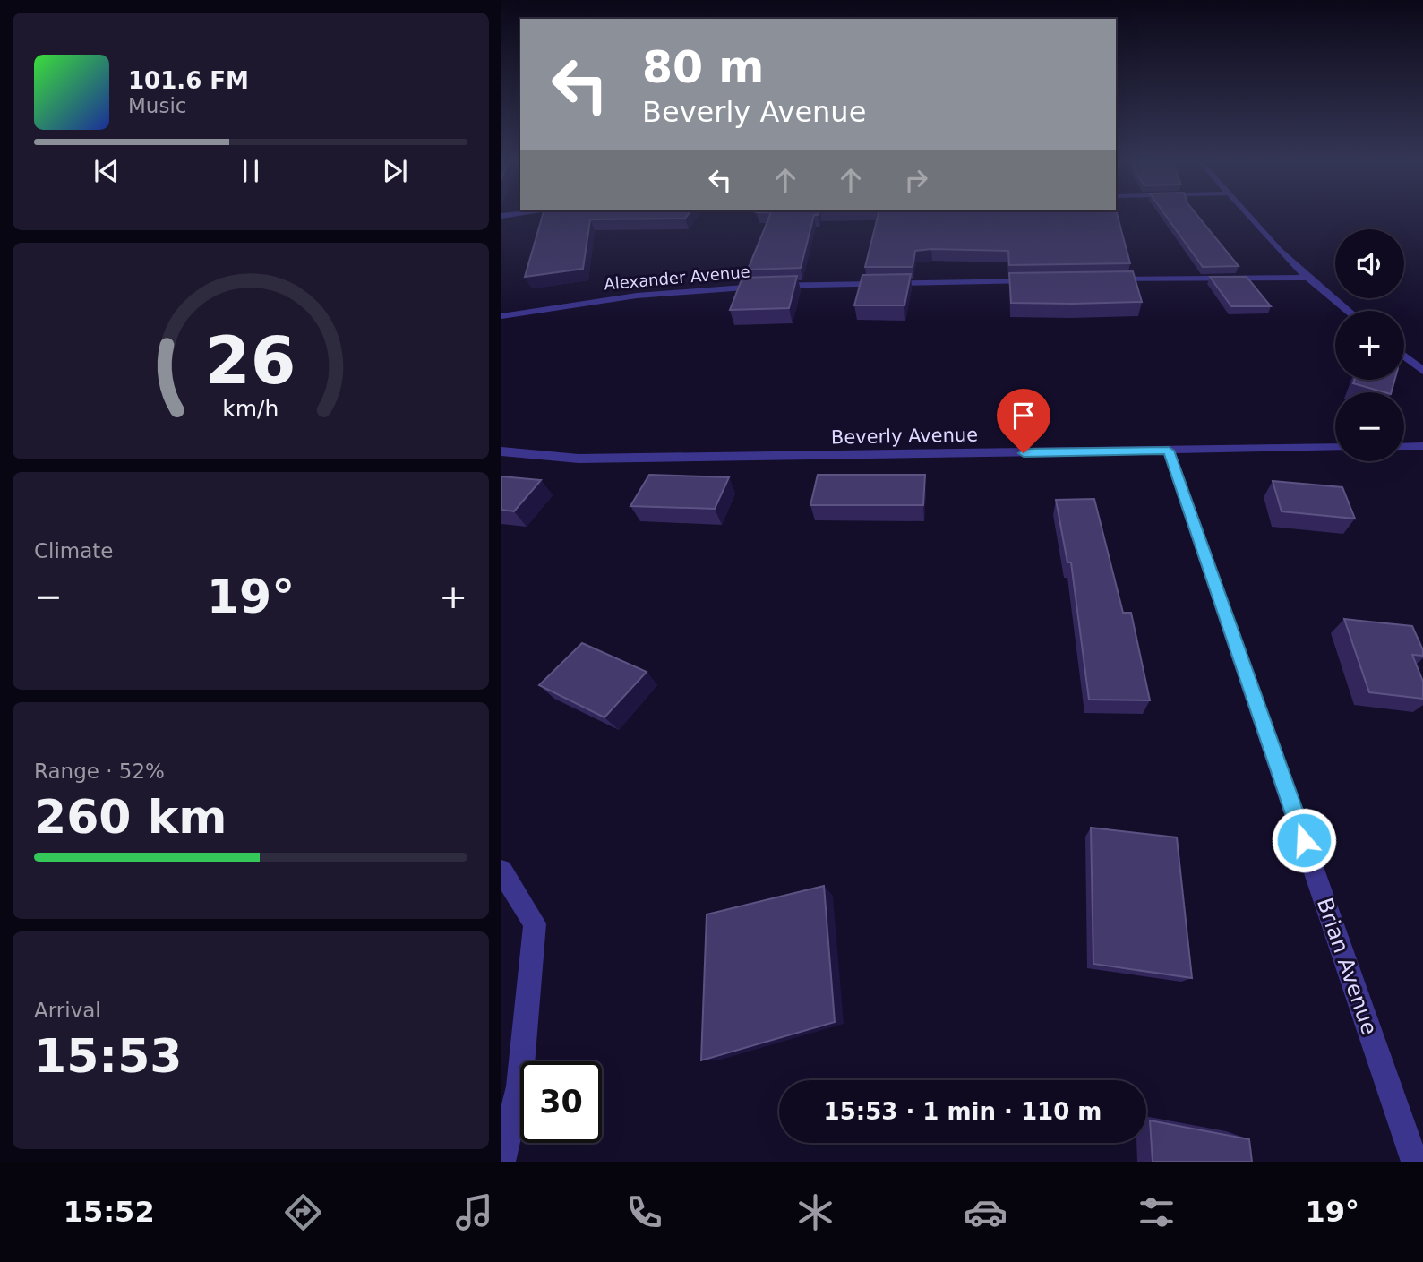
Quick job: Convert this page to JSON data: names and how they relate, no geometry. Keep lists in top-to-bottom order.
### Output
{
  "streets": {
    "street": ["Alexander Avenue", "Beverly Avenue", "Brian Avenue"]
  },
  "crossings": [
    ["Beverly Avenue", "Brian Avenue"]
  ],
  "page": {
    "turn": ["80 m", "Beverly Avenue"],
    "song": ["101.6 FM", "Music"],
    "map_buttons": ["+", "−"],
    "tile": [
      "Climate",
      ["Range · 52%", "260 km"],
      ["Arrival", "15:53"]
    ],
    "heat": ["−", "19°", "+"],
    "limit": "30",
    "trip": "15:53 · 1 min · 110 m",
    "tabs": ["15:52", "19°"],
    "gauge": ["26", "km/h"]
  }
}
